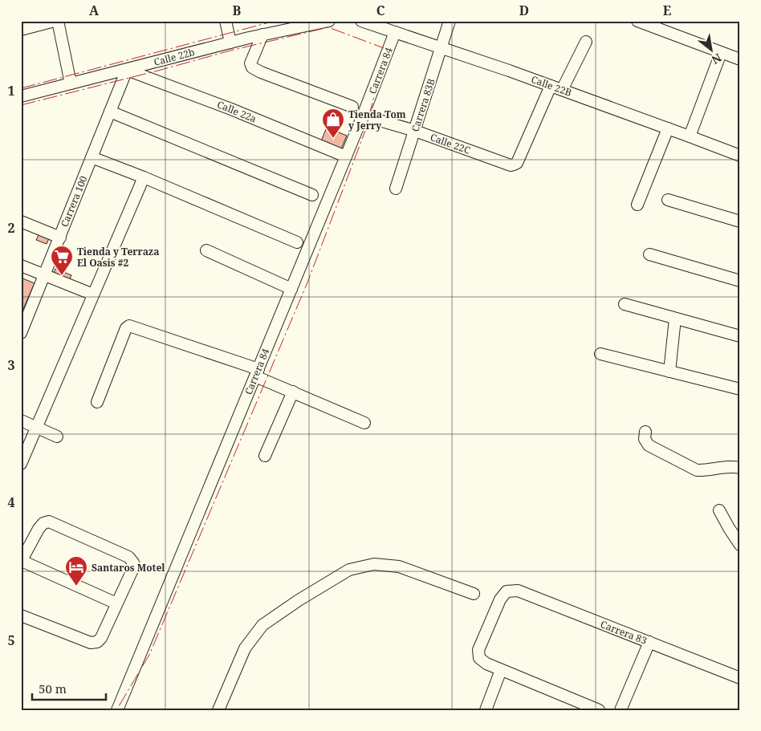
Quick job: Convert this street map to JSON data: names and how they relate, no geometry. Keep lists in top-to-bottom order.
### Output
{
  "streets": {
    "street": [
      "Calle 22b",
      "Carrera 84",
      "Calle 22B",
      "Carrera 83B",
      "Calle 22a",
      "Calle 22C",
      "Carrera 100",
      "Carrera 83"
    ]
  },
  "crossings": [
    ["Calle 22b", "Calle 22a"],
    ["Calle 22b", "Carrera 100"],
    ["Carrera 84", "Calle 22B"],
    ["Carrera 84", "Calle 22a"],
    ["Carrera 84", "Calle 22C"],
    ["Calle 22B", "Carrera 83B"],
    ["Calle 22B", "Calle 22C"],
    ["Carrera 83B", "Calle 22C"],
    ["Calle 22a", "Carrera 100"]
  ],
  "places": {
    "shop": ["Tienda Tom y Jerry"],
    "supermarket": ["Tienda y Terraza El Oasis #2"],
    "hotel": ["Santaros Motel"]
  },
  "scale_bar": "50 m",
  "north": "bottom right",
  "grid": {
    "columns": [
      "A",
      "B",
      "C",
      "D",
      "E"
    ],
    "rows": [
      "1",
      "2",
      "3",
      "4",
      "5"
    ]
  }
}
